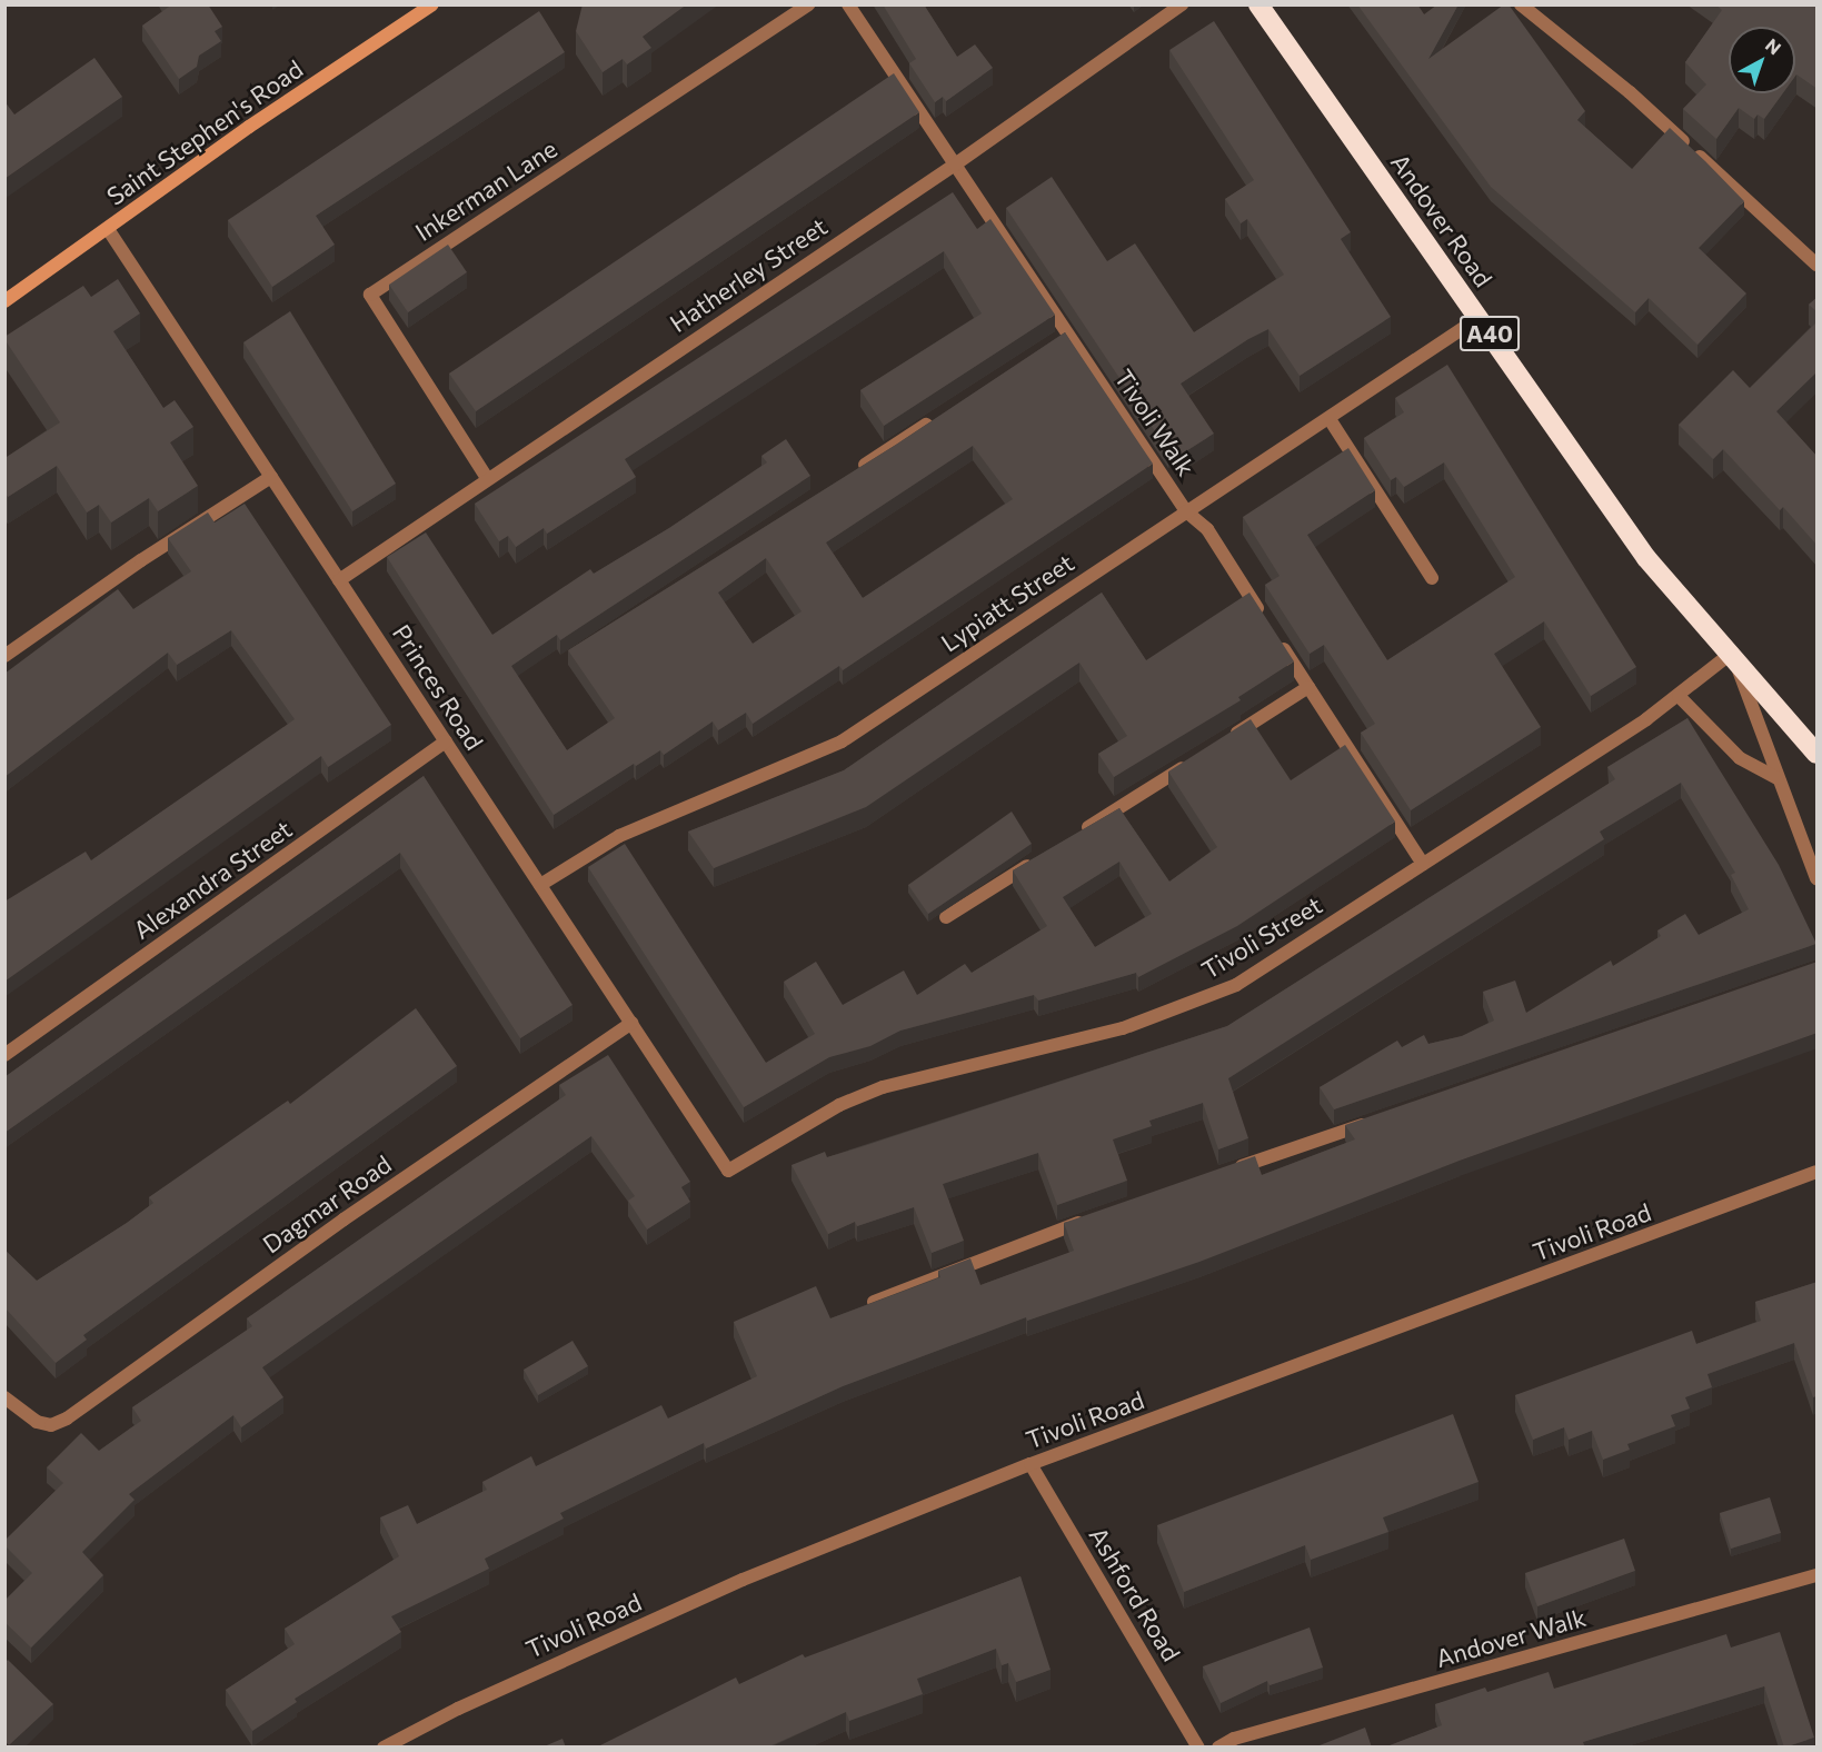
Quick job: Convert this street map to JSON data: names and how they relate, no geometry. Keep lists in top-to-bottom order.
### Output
{
  "streets": {
    "highway": ["Andover Road", "A40"],
    "street": [
      "Saint Stephen's Road",
      "Inkerman Lane",
      "Hatherley Street",
      "Tivoli Walk",
      "Lypiatt Street",
      "Princes Road",
      "Alexandra Street",
      "Tivoli Street",
      "Dagmar Road",
      "Tivoli Road",
      "Ashford Road",
      "Andover Walk"
    ]
  },
  "crossings": [
    ["Saint Stephen's Road", "Princes Road"],
    ["Inkerman Lane", "Hatherley Street"],
    ["Andover Road", "Lypiatt Street"],
    ["Andover Road", "Tivoli Street"],
    ["Hatherley Street", "Tivoli Walk"],
    ["Hatherley Street", "Princes Road"],
    ["Tivoli Walk", "Lypiatt Street"],
    ["Tivoli Walk", "Tivoli Street"],
    ["Lypiatt Street", "Princes Road"],
    ["Princes Road", "Alexandra Street"],
    ["Princes Road", "Tivoli Street"],
    ["Princes Road", "Dagmar Road"],
    ["Tivoli Road", "Ashford Road"]
  ],
  "north": "top right"
}
